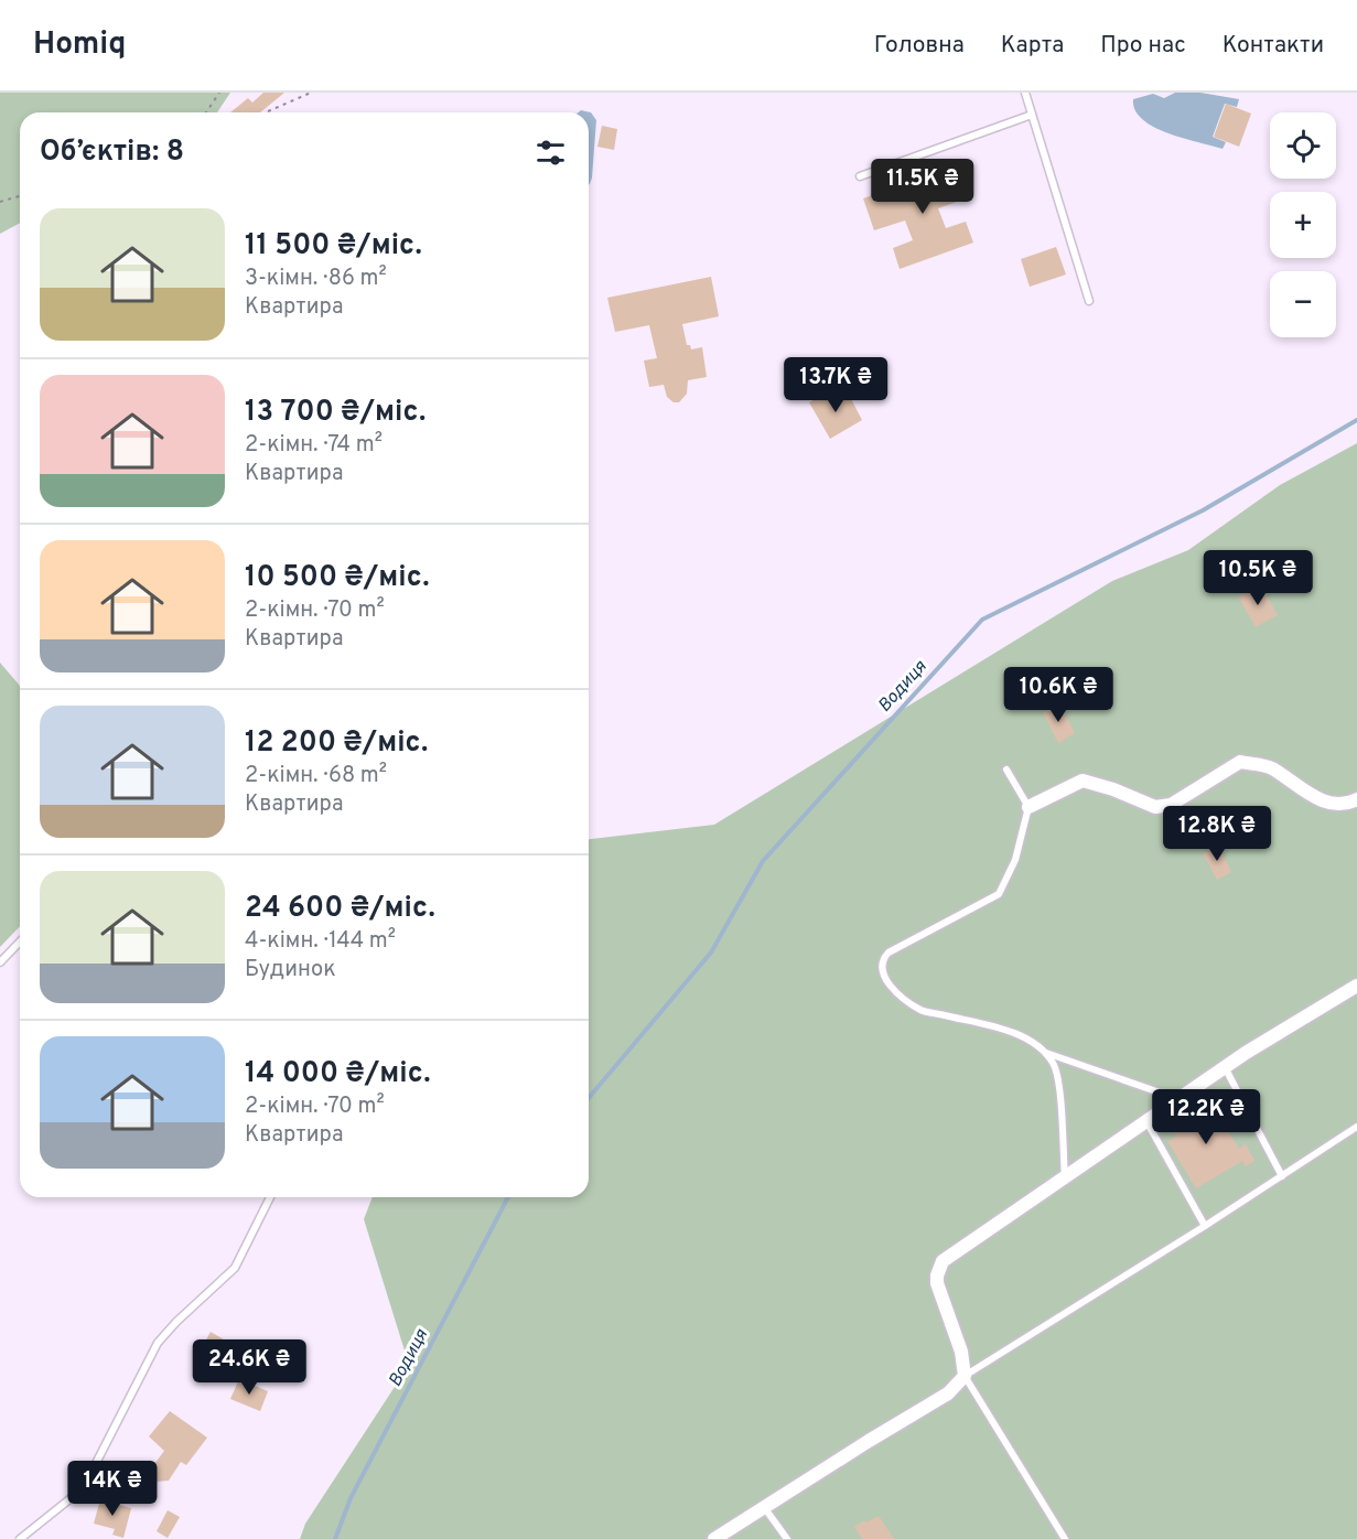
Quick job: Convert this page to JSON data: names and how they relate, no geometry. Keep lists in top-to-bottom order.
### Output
{
  "water": ["Водиця"],
  "page": {
    "header": "Homiq",
    "nav": [
      "Головна",
      "Карта",
      "Про нас",
      "Контакти"
    ],
    "map_buttons": ["+", "−"],
    "heading": "Об’єктів: 8",
    "price": [
      "11.5K ₴",
      "13.7K ₴",
      "10.5K ₴",
      "10.6K ₴",
      "12.8K ₴",
      "12.2K ₴",
      "24.6K ₴",
      "14K ₴"
    ],
    "list": [
      {
        "name": "11 500 ₴/міс.",
        "note": "3-кімн. · 86 m² · Квартира"
      },
      {
        "name": "13 700 ₴/міс.",
        "note": "2-кімн. · 74 m² · Квартира"
      },
      {
        "name": "10 500 ₴/міс.",
        "note": "2-кімн. · 70 m² · Квартира"
      },
      {
        "name": "12 200 ₴/міс.",
        "note": "2-кімн. · 68 m² · Квартира"
      },
      {
        "name": "24 600 ₴/міс.",
        "note": "4-кімн. · 144 m² · Будинок"
      },
      {
        "name": "14 000 ₴/міс.",
        "note": "2-кімн. · 70 m² · Квартира"
      }
    ]
  }
}
